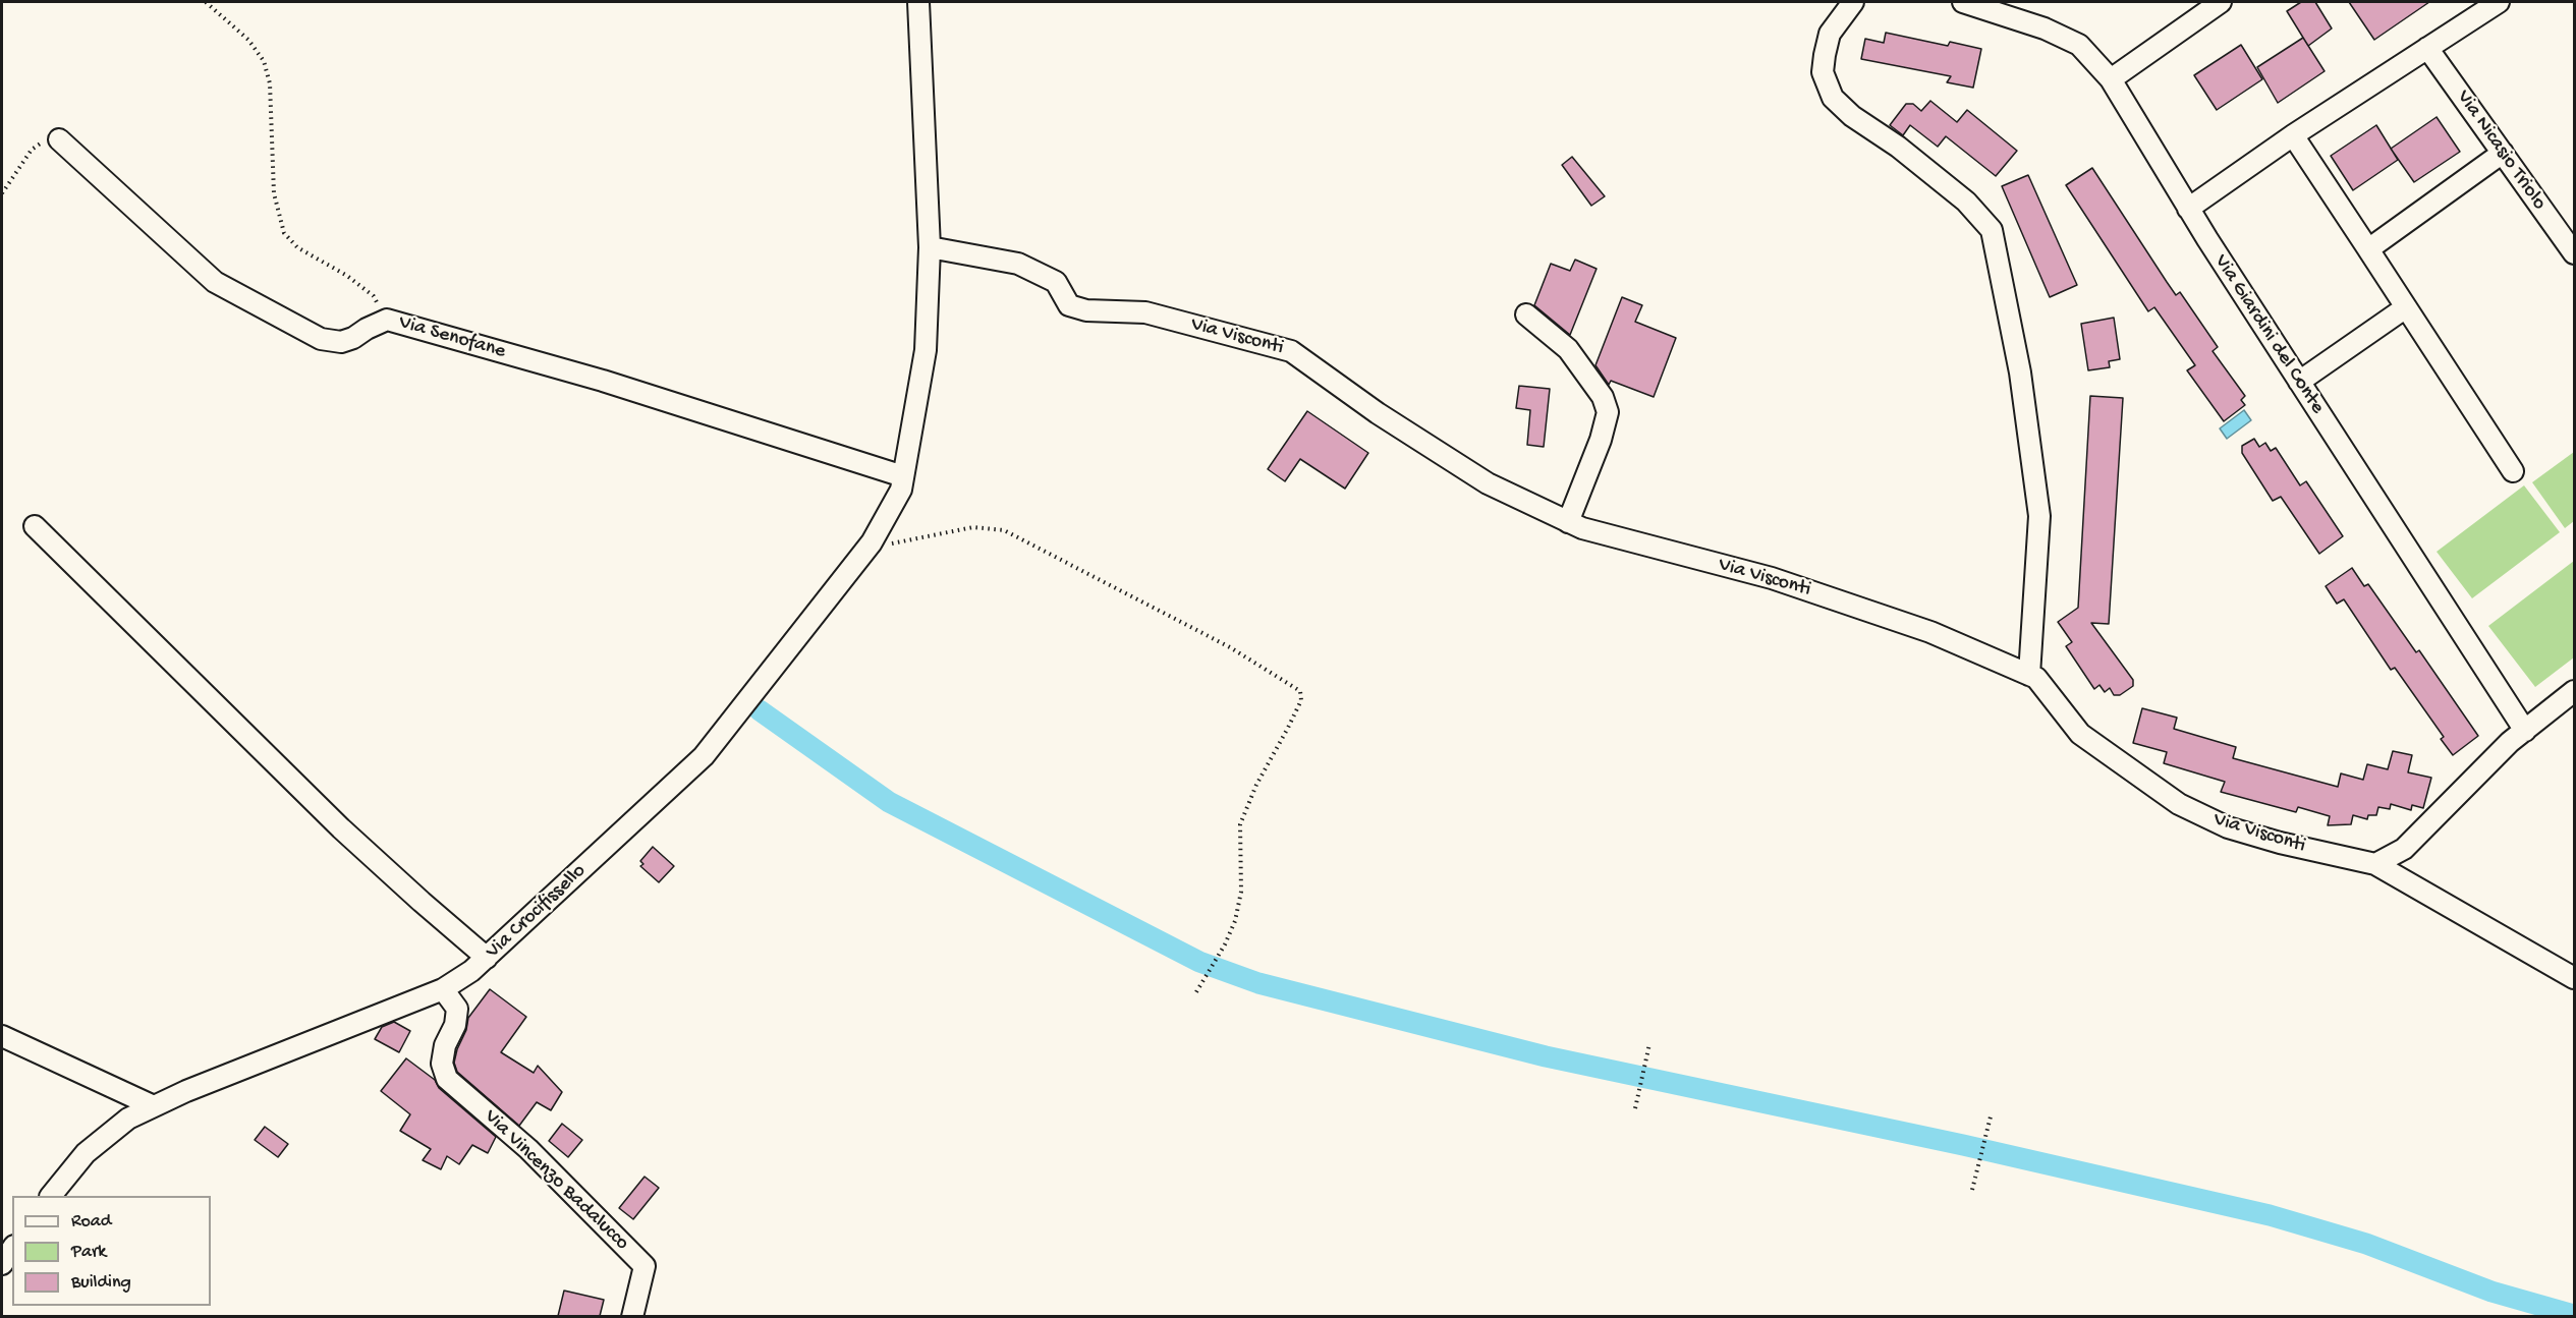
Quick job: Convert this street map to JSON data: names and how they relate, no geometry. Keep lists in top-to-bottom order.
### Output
{
  "streets": {
    "street": [
      "Via Nicasio Triolo",
      "Via Giardini del Conte",
      "Via Visconti",
      "Via Senofane",
      "Via Crocifissello",
      "Via Vincenzo Badalucco"
    ]
  },
  "crossings": [
    ["Via Visconti", "Via Crocifissello"],
    ["Via Senofane", "Via Crocifissello"],
    ["Via Crocifissello", "Via Vincenzo Badalucco"]
  ],
  "legend": ["Road", "Park", "Building"]
}
